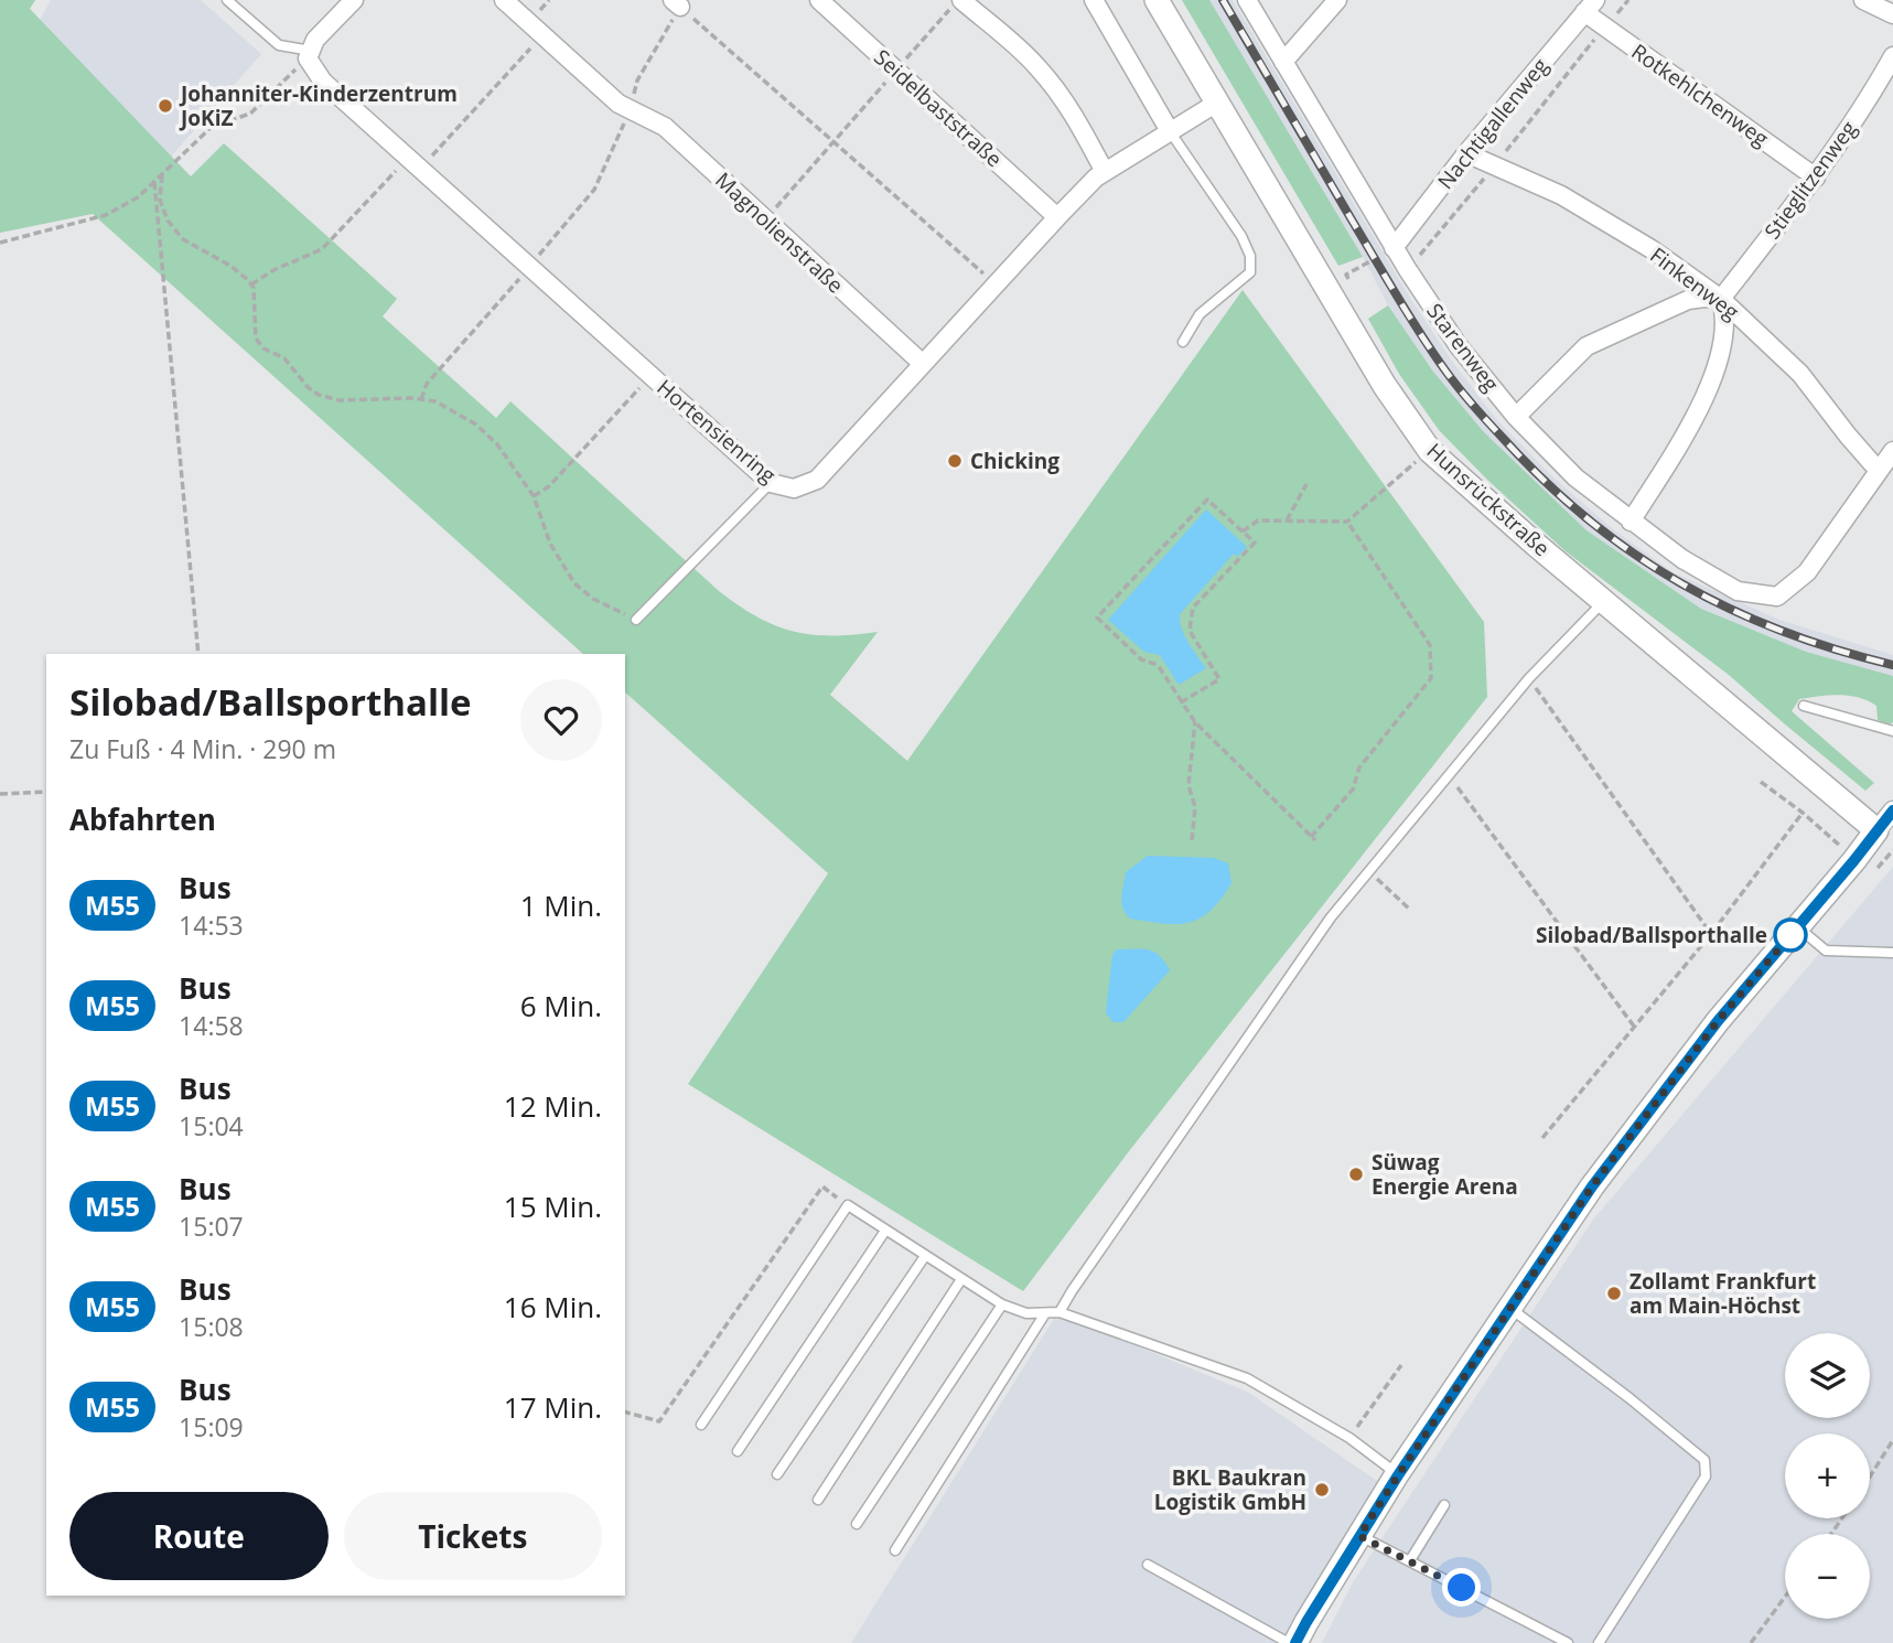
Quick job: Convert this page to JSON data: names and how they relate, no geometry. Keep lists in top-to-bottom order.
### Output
{
  "streets": {
    "main road": ["Hunsrückstraße"],
    "street": [
      "Rotkehlchenweg",
      "Seidelbaststraße",
      "Nachtigallenweg",
      "Stieglitzenweg",
      "Magnolienstraße",
      "Finkenweg",
      "Starenweg",
      "Hortensienring"
    ]
  },
  "crossings": [
    ["Rotkehlchenweg", "Nachtigallenweg"],
    ["Rotkehlchenweg", "Stieglitzenweg"],
    ["Seidelbaststraße", "Hortensienring"],
    ["Nachtigallenweg", "Finkenweg"],
    ["Nachtigallenweg", "Starenweg"],
    ["Stieglitzenweg", "Finkenweg"],
    ["Magnolienstraße", "Hortensienring"],
    ["Finkenweg", "Starenweg"],
    ["Hortensienring", "Hunsrückstraße"]
  ],
  "places": [
    "Johanniter-Kinderzentrum JoKiZ",
    "Chicking",
    "Silobad/Ballsporthalle",
    "Süwag Energie Arena",
    "Zollamt Frankfurt am Main-Höchst",
    "BKL Baukran Logistik GmbH"
  ],
  "lines": ["bus line M55"],
  "page": {
    "heading": [
      ["Silobad/Ballsporthalle", "Zu Fuß · 4 Min. · 290 m"],
      "Abfahrten"
    ],
    "list": [
      {
        "mark": "M55",
        "name": "Bus",
        "note": "14:53",
        "value": "1 Min."
      },
      {
        "mark": "M55",
        "name": "Bus",
        "note": "14:58",
        "value": "6 Min."
      },
      {
        "mark": "M55",
        "name": "Bus",
        "note": "15:04",
        "value": "12 Min."
      },
      {
        "mark": "M55",
        "name": "Bus",
        "note": "15:07",
        "value": "15 Min."
      },
      {
        "mark": "M55",
        "name": "Bus",
        "note": "15:08",
        "value": "16 Min."
      },
      {
        "mark": "M55",
        "name": "Bus",
        "note": "15:09",
        "value": "17 Min."
      }
    ],
    "map_buttons": ["+", "−"],
    "buttons": ["Route", "Tickets"]
  }
}
